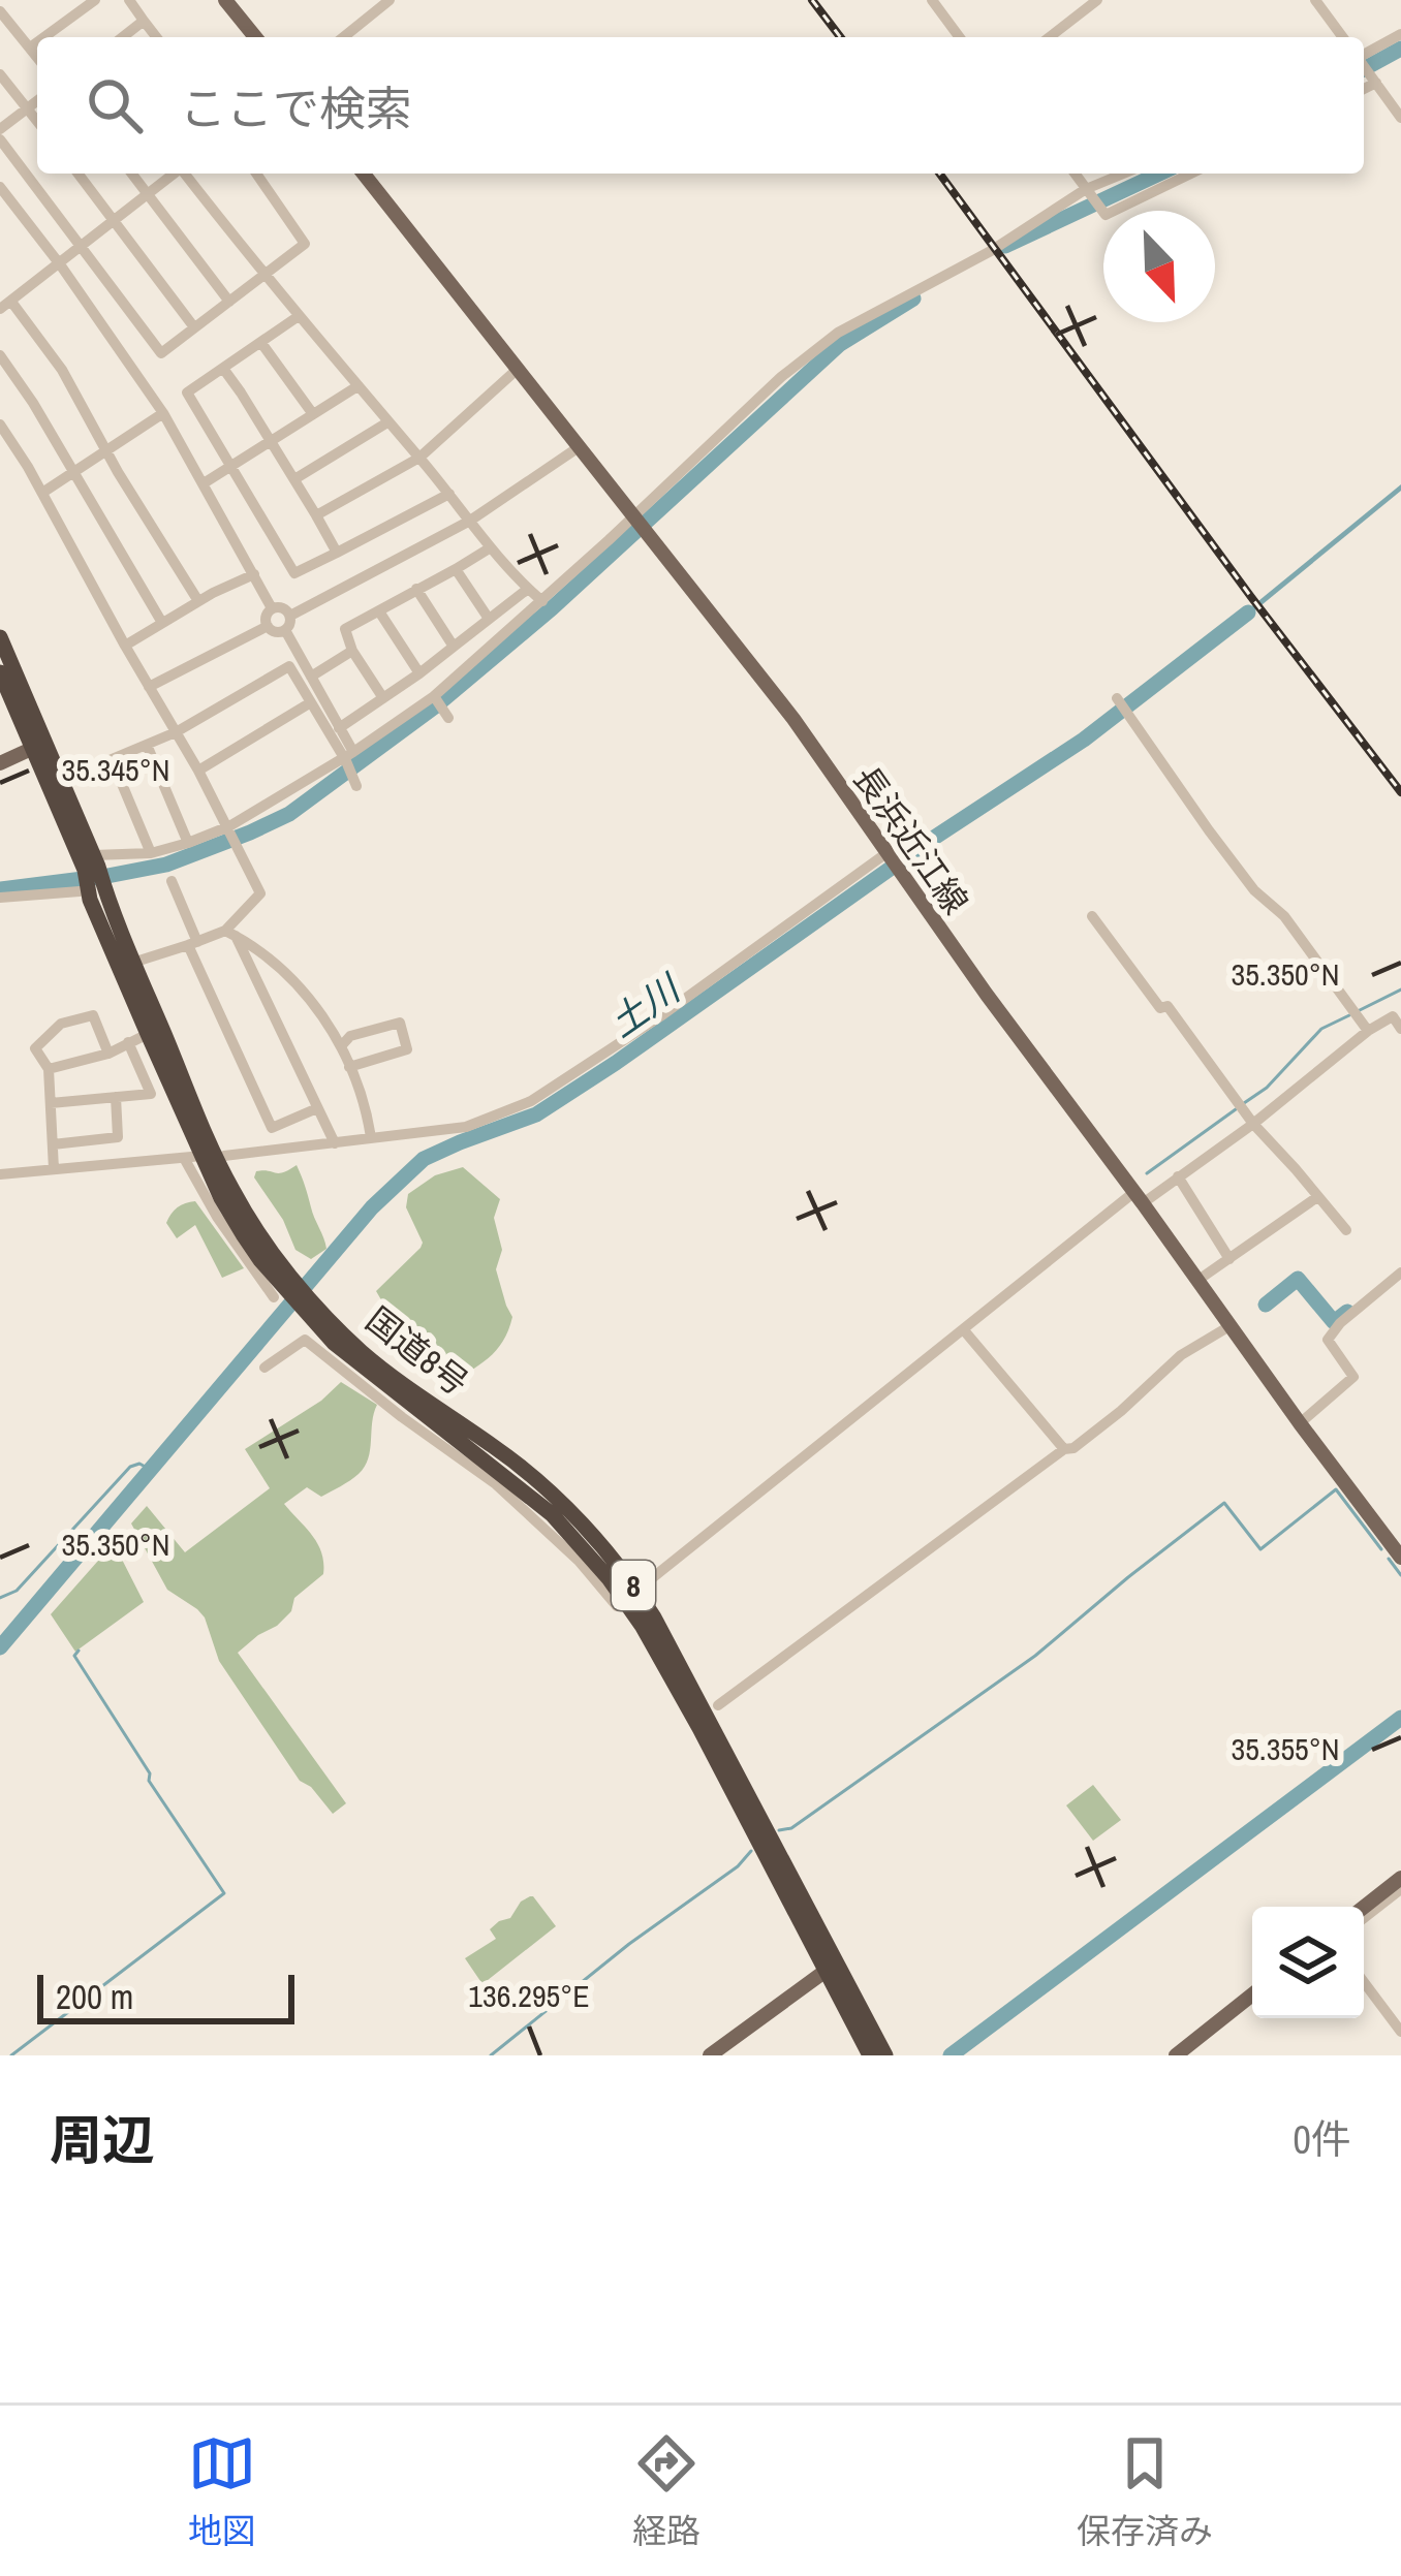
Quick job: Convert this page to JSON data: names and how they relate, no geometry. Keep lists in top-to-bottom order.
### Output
{
  "streets": {
    "highway": ["国道8号", "8"],
    "main road": ["長浜近江線"]
  },
  "water": ["土川"],
  "scale_bar": "200 m",
  "north": "bottom right",
  "page": {
    "search": "ここで検索",
    "scale": "200 m",
    "heading": ["周辺", "0件"],
    "nav": ["地図", "経路", "保存済み"]
  },
  "coordinates": [
    "35.345°N",
    "35.350°N",
    "35.355°N",
    "136.295°E"
  ]
}
